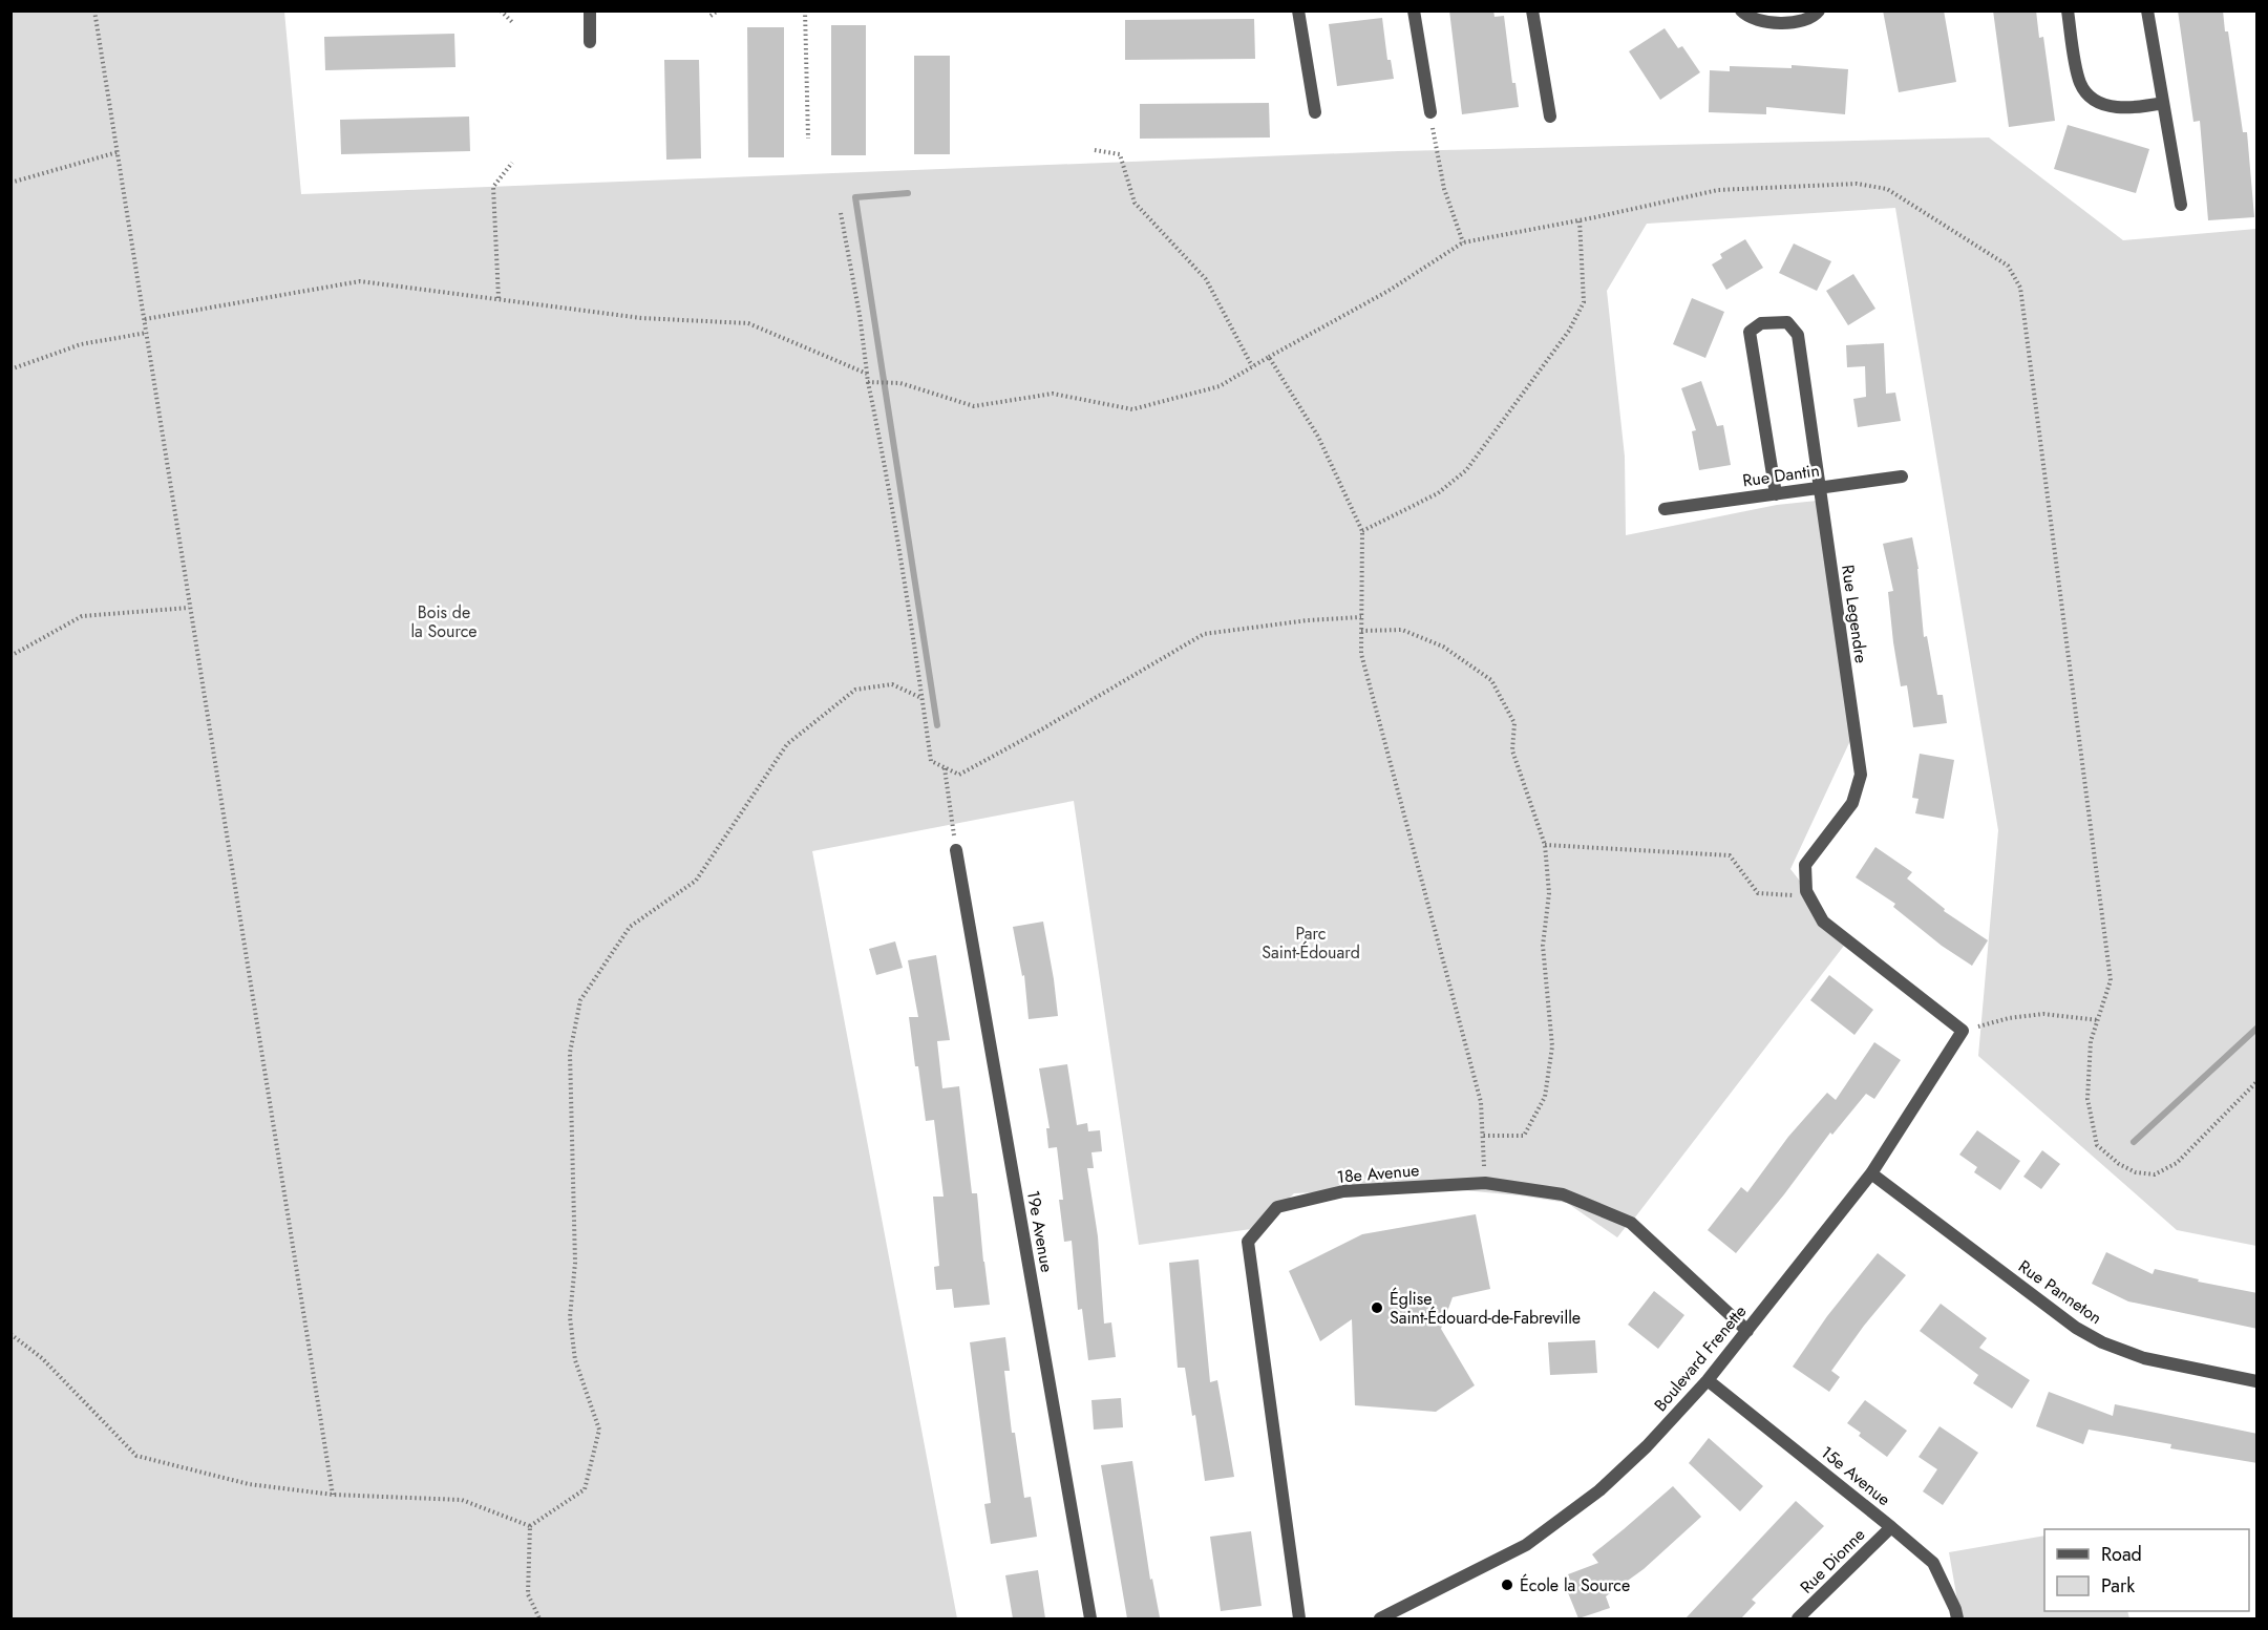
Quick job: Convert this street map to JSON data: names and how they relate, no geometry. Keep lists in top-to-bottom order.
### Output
{
  "streets": {
    "street": [
      "Rue Dantin",
      "Rue Legendre",
      "18e Avenue",
      "19e Avenue",
      "Rue Panneton",
      "Boulevard Frenette",
      "15e Avenue",
      "Rue Dionne"
    ]
  },
  "crossings": [
    ["Rue Dantin", "Rue Legendre"],
    ["18e Avenue", "Boulevard Frenette"],
    ["Rue Panneton", "Boulevard Frenette"],
    ["Boulevard Frenette", "15e Avenue"],
    ["15e Avenue", "Rue Dionne"]
  ],
  "parks": ["Bois de la Source", "Parc Saint-Édouard"],
  "places": ["Église Saint-Édouard-de-Fabreville", "École la Source"],
  "legend": ["Road", "Park"]
}
